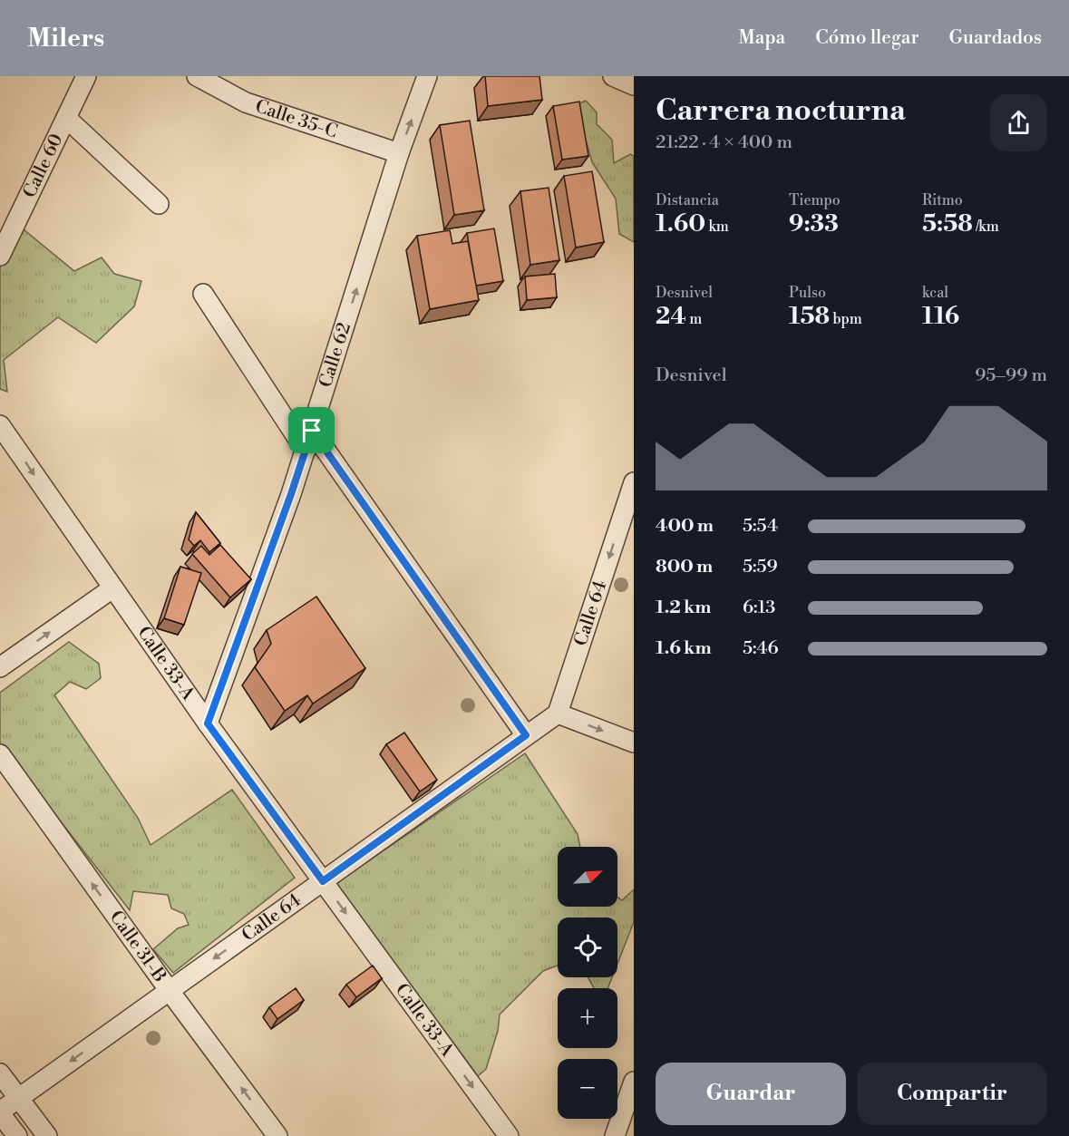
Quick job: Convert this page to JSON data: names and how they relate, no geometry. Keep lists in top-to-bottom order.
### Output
{
  "streets": {
    "street": [
      "Calle 35-C",
      "Calle 60",
      "Calle 62",
      "Calle 64",
      "Calle 33-A",
      "Calle 31-B"
    ]
  },
  "crossings": [
    ["Calle 35-C", "Calle 62"],
    ["Calle 62", "Calle 33-A"],
    ["Calle 64", "Calle 33-A"],
    ["Calle 64", "Calle 31-B"]
  ],
  "one_way": [
    "Calle 62",
    "Calle 64",
    "Calle 33-A",
    "Calle 31-B"
  ],
  "north": "top right",
  "page": {
    "header": "Milers",
    "nav": ["Mapa", "Cómo llegar", "Guardados"],
    "heading": ["Carrera nocturna", "21:22 · 4 × 400 m"],
    "stats": [
      ["Distancia", "1.60 km"],
      ["Tiempo", "9:33"],
      ["Ritmo", "5:58 /km"],
      ["Desnivel", "24 m"],
      ["Pulso", "158 bpm"],
      ["kcal", "116"]
    ],
    "chart": ["Desnivel", "95–99 m"],
    "list": [
      {
        "name": "400 m",
        "note": "5:54"
      },
      {
        "name": "800 m",
        "note": "5:59"
      },
      {
        "name": "1.2 km",
        "note": "6:13"
      },
      {
        "name": "1.6 km",
        "note": "5:46"
      }
    ],
    "map_buttons": ["+", "−"],
    "buttons": ["Guardar", "Compartir"]
  }
}
